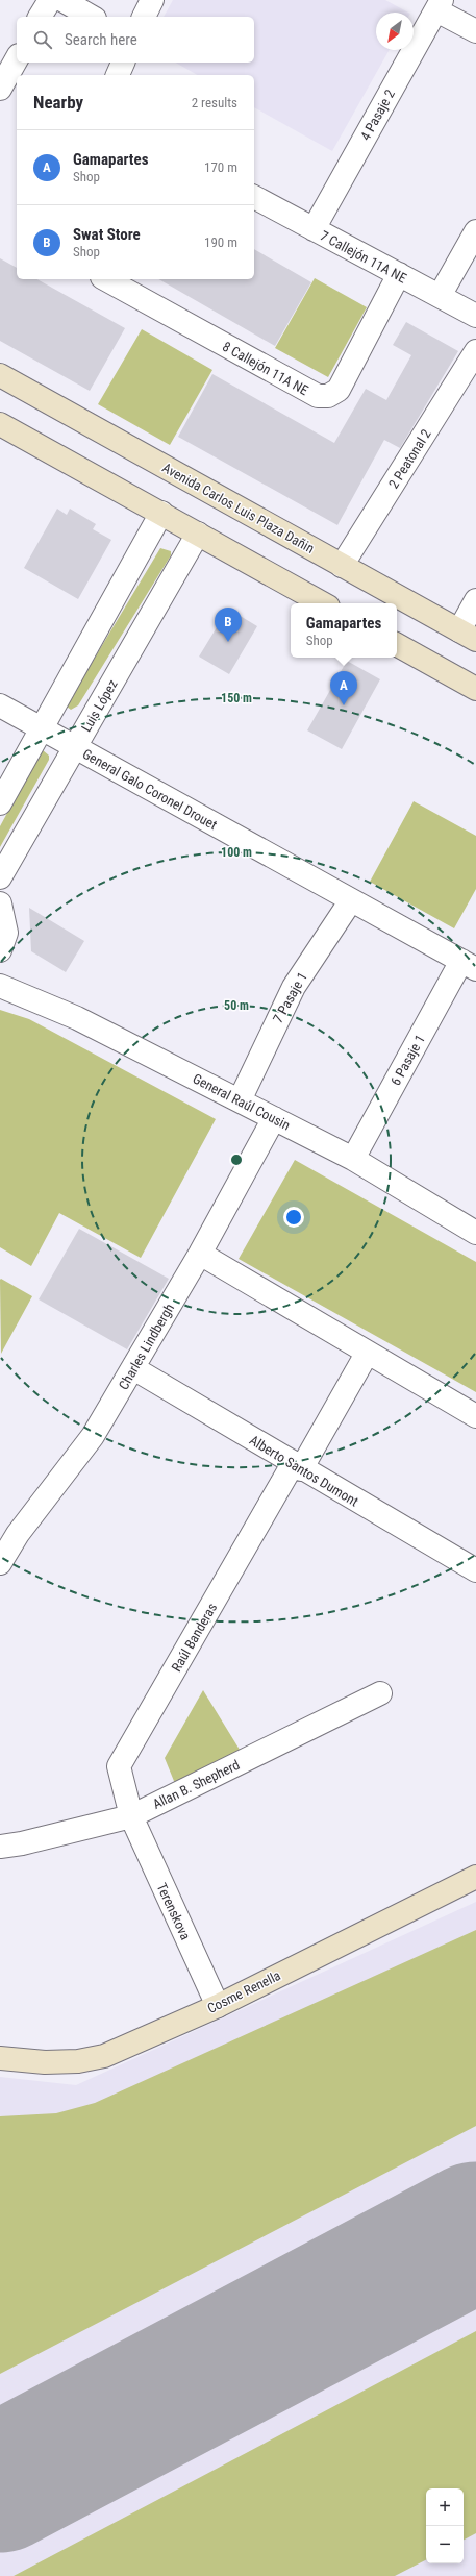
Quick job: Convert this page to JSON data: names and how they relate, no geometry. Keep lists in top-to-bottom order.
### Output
{
  "streets": {
    "main road": ["Avenida Carlos Luis Plaza Dañin", "Cosme Renella"],
    "street": [
      "4 Pasaje 2",
      "7 Callejón 11A NE",
      "8 Callejón 11A NE",
      "2 Peatonal 2",
      "Luis López",
      "General Galo Coronel Drouet",
      "7 Pasaje 1",
      "6 Pasaje 1",
      "General Raúl Cousin",
      "Charles Lindbergh",
      "Alberto Santos Dumont",
      "Raúl Banderas",
      "Allan B. Shepherd",
      "Terenskova"
    ]
  },
  "crossings": [
    ["4 Pasaje 2", "7 Callejón 11A NE"],
    ["7 Callejón 11A NE", "8 Callejón 11A NE"],
    ["2 Peatonal 2", "Avenida Carlos Luis Plaza Dañin"],
    ["Luis López", "General Galo Coronel Drouet"],
    ["General Galo Coronel Drouet", "7 Pasaje 1"],
    ["General Galo Coronel Drouet", "6 Pasaje 1"],
    ["7 Pasaje 1", "General Raúl Cousin"],
    ["6 Pasaje 1", "General Raúl Cousin"],
    ["General Raúl Cousin", "Charles Lindbergh"],
    ["Charles Lindbergh", "Alberto Santos Dumont"],
    ["Alberto Santos Dumont", "Raúl Banderas"],
    ["Raúl Banderas", "Allan B. Shepherd"],
    ["Raúl Banderas", "Terenskova"],
    ["Allan B. Shepherd", "Terenskova"],
    ["Terenskova", "Cosme Renella"]
  ],
  "north": "bottom left",
  "page": {
    "search": "Search here",
    "heading": ["Nearby", "2 results"],
    "list": [
      {
        "mark": "A",
        "name": "Gamapartes",
        "note": "Shop",
        "value": "170 m"
      },
      {
        "mark": "B",
        "name": "Swat Store",
        "note": "Shop",
        "value": "190 m"
      }
    ],
    "popup": ["Gamapartes", "Shop"],
    "pins": ["B", "A"],
    "map_buttons": ["+", "−"]
  },
  "rings": ["150 m", "100 m", "50 m"]
}
